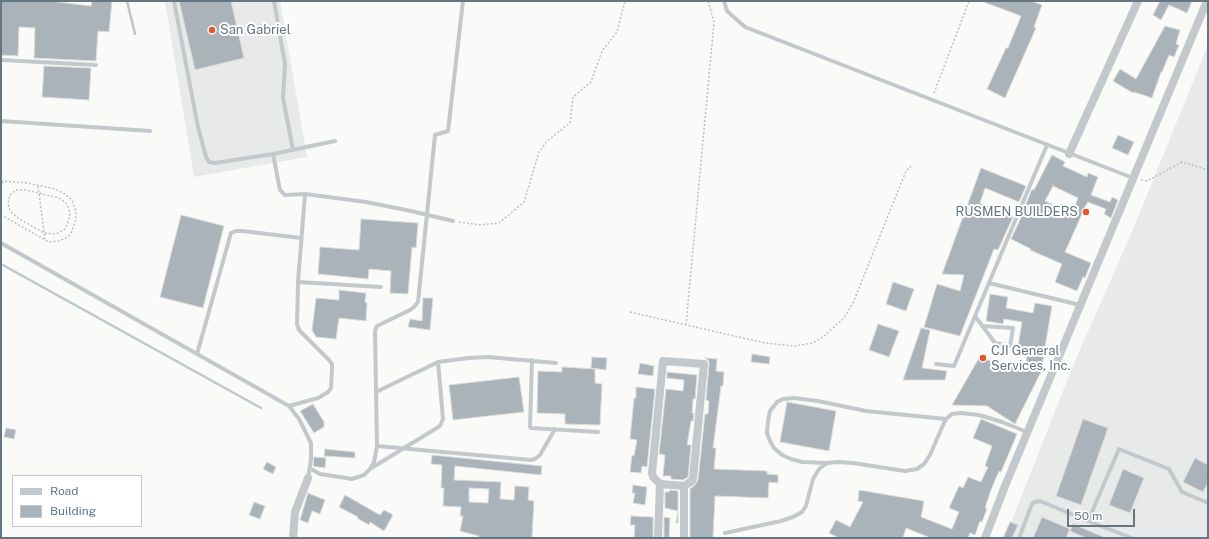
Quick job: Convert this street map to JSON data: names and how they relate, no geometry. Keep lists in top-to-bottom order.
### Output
{
  "places": ["San Gabriel", "RUSMEN BUILDERS", "CJI General Services, Inc."],
  "legend": ["Road", "Building"],
  "scale_bar": "50 m"
}
